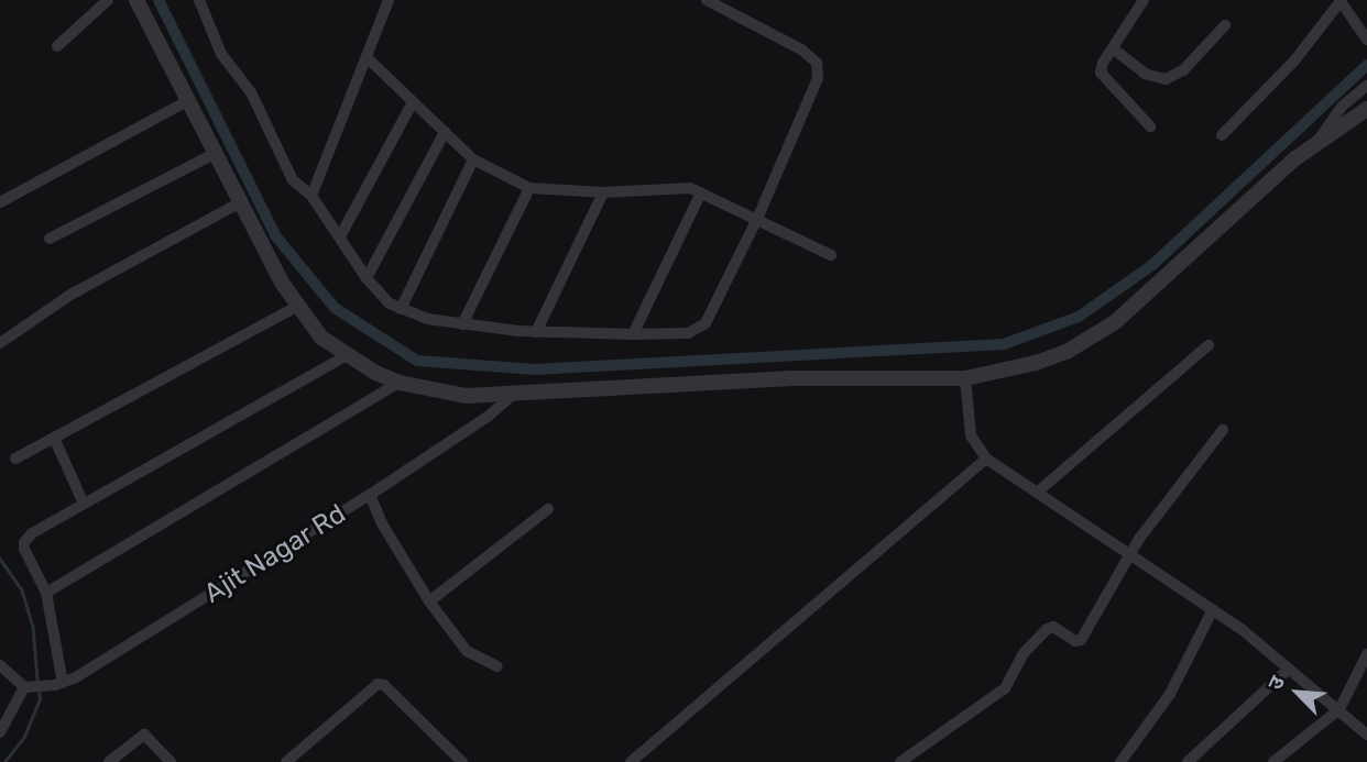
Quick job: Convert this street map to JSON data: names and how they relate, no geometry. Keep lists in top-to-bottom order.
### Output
{
  "streets": {
    "street": ["Ajit Nagar Rd"]
  },
  "north": "top left"
}
